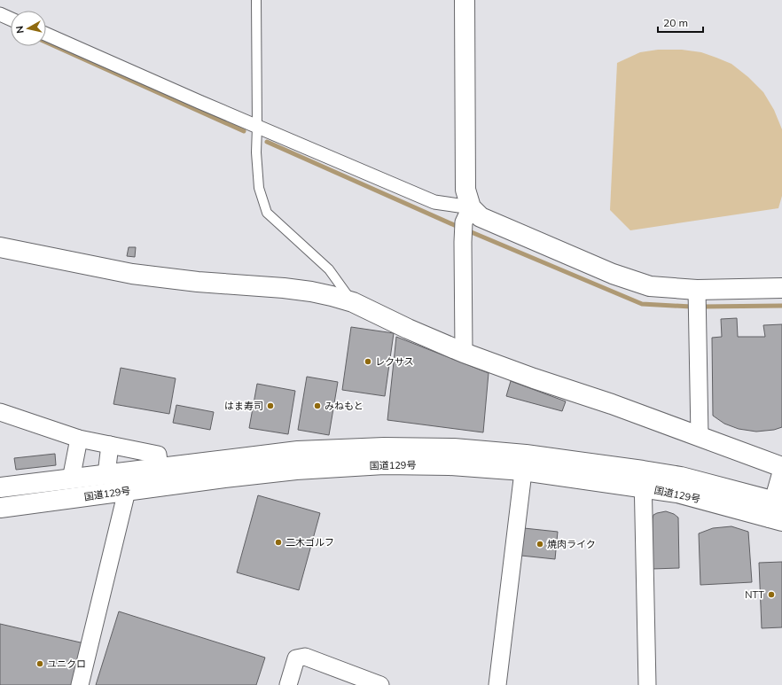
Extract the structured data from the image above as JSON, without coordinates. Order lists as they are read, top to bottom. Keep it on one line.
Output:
{"streets":{"main road":["国道129号"]},"places":["レクサス","はま寿司","みねもと","二木ゴルフ","焼肉ライク","NTT","ユニクロ"],"scale_bar":"20 m","north":"left"}
